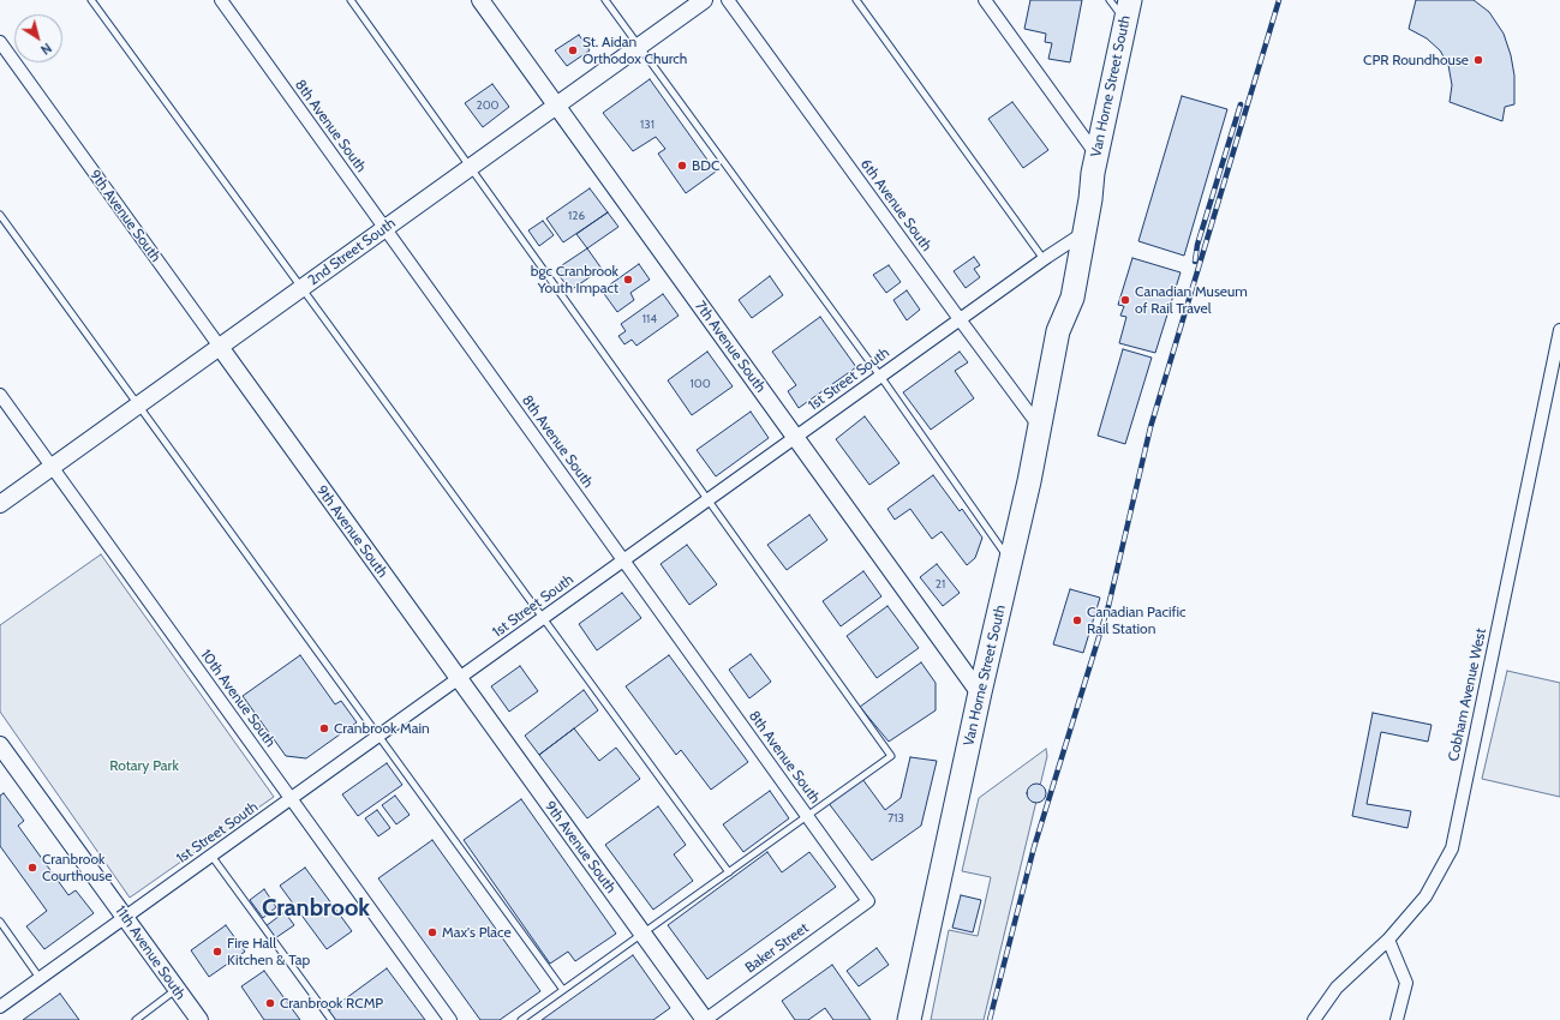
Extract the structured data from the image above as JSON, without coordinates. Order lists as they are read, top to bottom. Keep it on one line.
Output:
{"streets":{"highway":["Van Horne Street South"],"street":["8th Avenue South","6th Avenue South","9th Avenue South","2nd Street South","7th Avenue South","1st Street South","Cobham Avenue West","10th Avenue South","Baker Street","11th Avenue South"]},"crossings":[["Van Horne Street South","6th Avenue South"],["Van Horne Street South","7th Avenue South"],["Van Horne Street South","1st Street South"],["8th Avenue South","2nd Street South"],["8th Avenue South","1st Street South"],["8th Avenue South","Baker Street"],["6th Avenue South","1st Street South"],["9th Avenue South","2nd Street South"],["9th Avenue South","1st Street South"],["9th Avenue South","Baker Street"],["2nd Street South","7th Avenue South"],["2nd Street South","10th Avenue South"],["7th Avenue South","1st Street South"],["1st Street South","10th Avenue South"],["1st Street South","11th Avenue South"]],"districts":["Cranbrook"],"parks":["Rotary Park"],"places":["St. Aidan Orthodox Church","CPR Roundhouse","BDC","bgc Cranbrook Youth Impact","Canadian Museum of Rail Travel","Canadian Pacific Rail Station","Cranbrook Main","Cranbrook Courthouse","Max's Place","Fire Hall Kitchen & Tap","Cranbrook RCMP"],"house_numbers":["200","131","126","114","100","21","713"],"north":"bottom right"}
